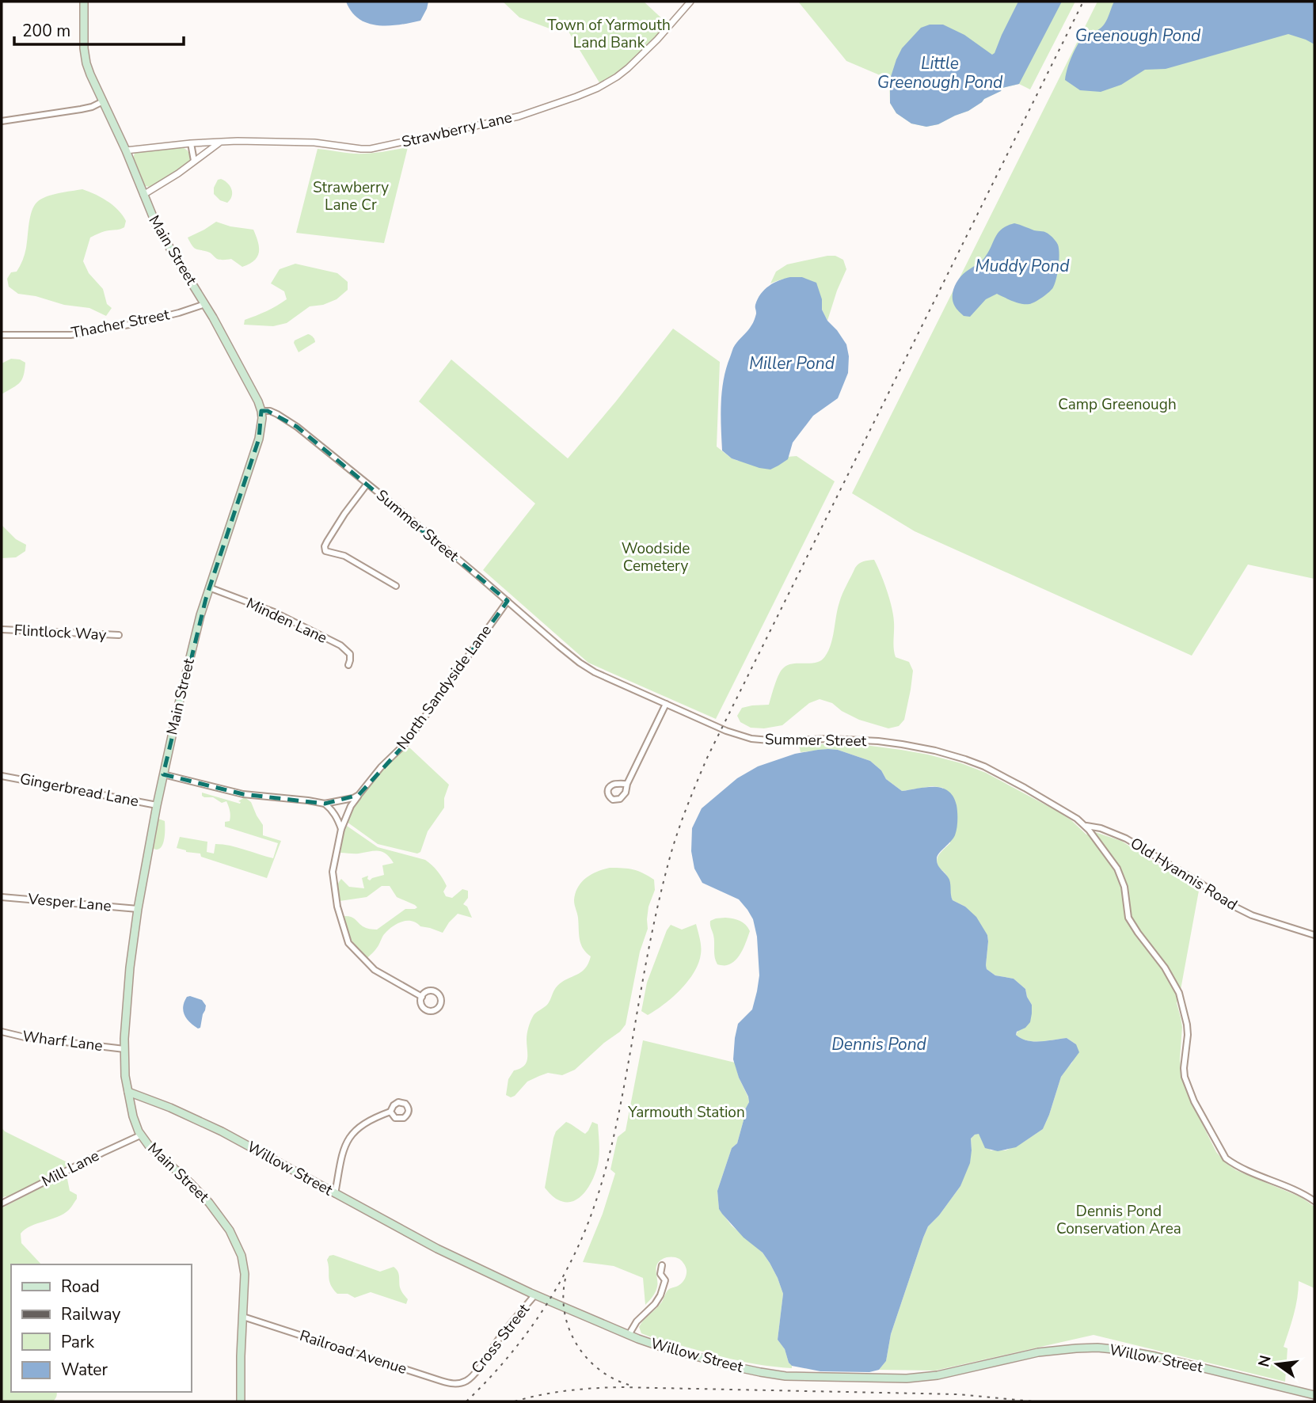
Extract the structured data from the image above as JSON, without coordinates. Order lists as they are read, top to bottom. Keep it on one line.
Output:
{"streets":{"main road":["Main Street","Willow Street"],"street":["Strawberry Lane","Thacher Street","Summer Street","Minden Lane","Flintlock Way","North Sandyside Lane","Gingerbread Lane","Old Hyannis Road","Vesper Lane","Wharf Lane","Mill Lane","Cross Street","Railroad Avenue"]},"crossings":[["Strawberry Lane","Main Street"],["Main Street","Thacher Street"],["Main Street","Summer Street"],["Main Street","Minden Lane"],["Main Street","Gingerbread Lane"],["Main Street","Vesper Lane"],["Main Street","Wharf Lane"],["Main Street","Mill Lane"],["Main Street","Willow Street"],["Main Street","Railroad Avenue"],["Summer Street","North Sandyside Lane"],["Summer Street","Old Hyannis Road"],["Willow Street","Cross Street"],["Cross Street","Railroad Avenue"]],"water":["Greenough Pond","Little Greenough Pond","Muddy Pond","Miller Pond","Dennis Pond"],"parks":["Town of Yarmouth Land Bank","Strawberry Lane Cr","Camp Greenough","Woodside Cemetery","Yarmouth Station","Dennis Pond Conservation Area"],"legend":["Road","Railway","Park","Water"],"scale_bar":"200 m","north":"left"}
